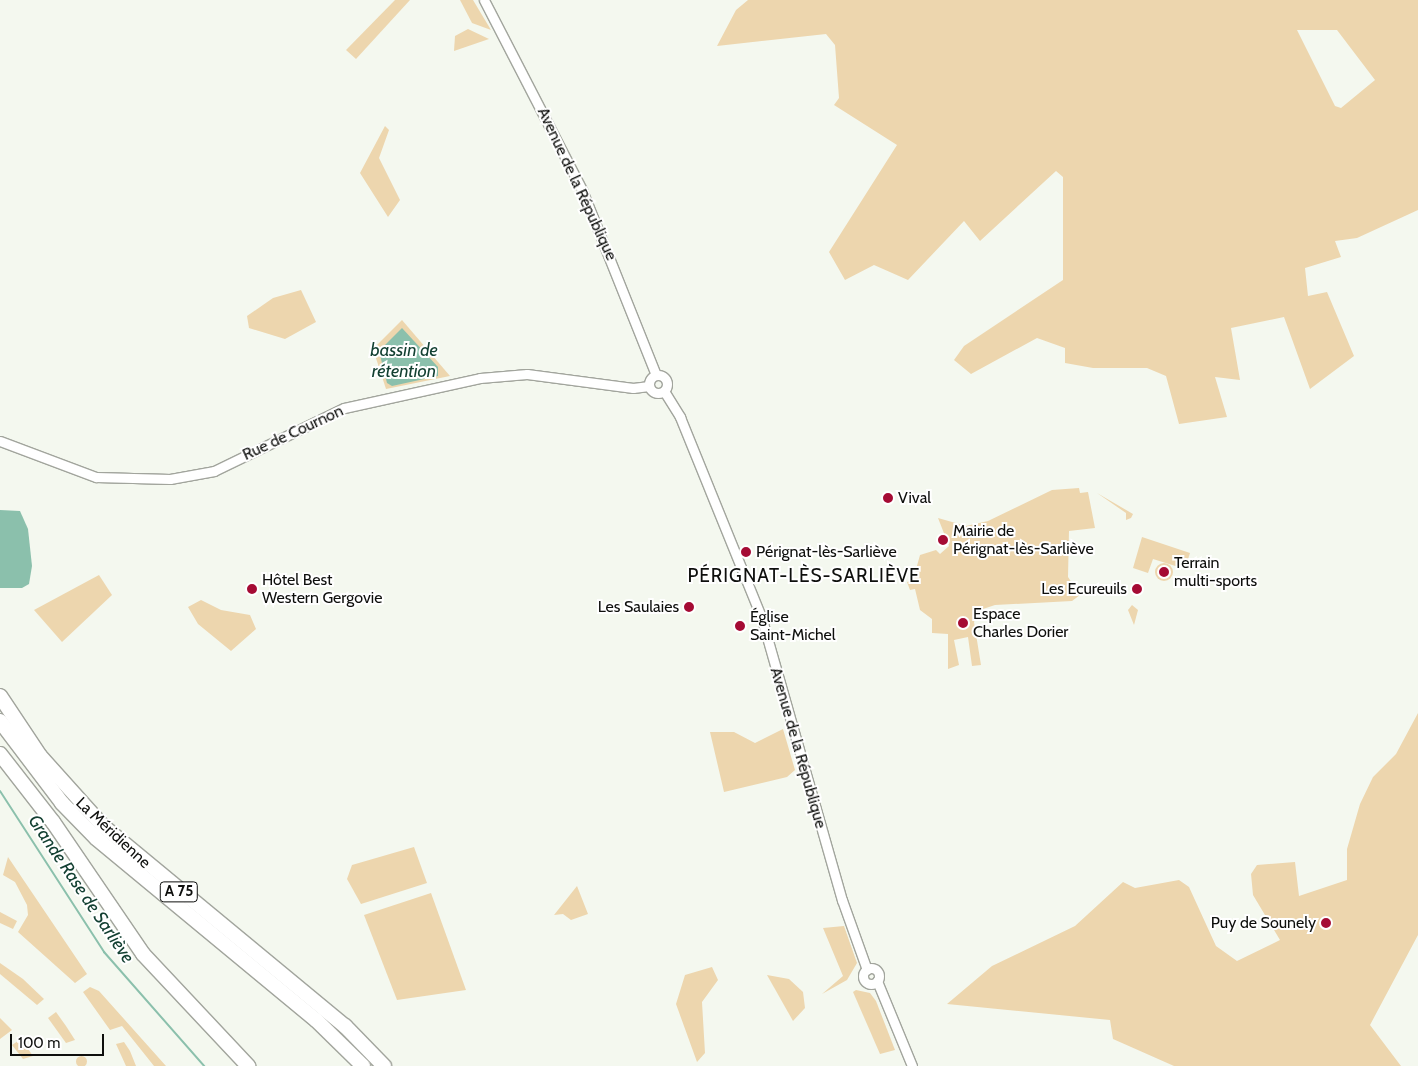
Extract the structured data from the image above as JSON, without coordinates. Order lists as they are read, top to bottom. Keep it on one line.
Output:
{"streets":{"highway":["La Méridienne","A 75"],"street":["Avenue de la République","Rue de Cournon"]},"districts":["PÉRIGNAT-LÈS-SARLIÈVE"],"water":["bassin de rétention","Grande Rase de Sarliève"],"places":["Vival","Mairie de Pérignat-lès-Sarliève","Pérignat-lès-Sarliève","Terrain multi-sports","Hôtel Best Western Gergovie","Les Ecureuils","Les Saulaies","Espace Charles Dorier","Église Saint-Michel","Puy de Sounely"],"scale_bar":"100 m"}
